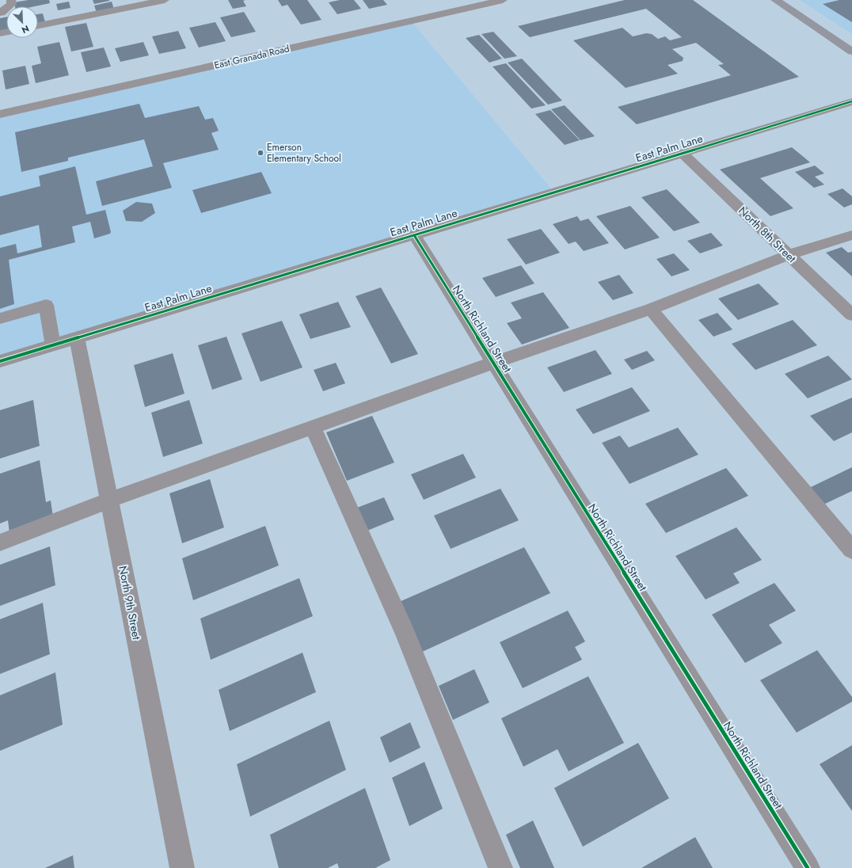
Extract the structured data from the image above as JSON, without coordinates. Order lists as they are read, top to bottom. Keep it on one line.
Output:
{"streets":{"street":["East Granada Road","East Palm Lane","North 8th Street","North Richland Street","North 9th Street"]},"crossings":[["East Palm Lane","North 8th Street"],["East Palm Lane","North Richland Street"],["East Palm Lane","North 9th Street"]],"places":["Emerson Elementary School"],"north":"bottom right"}
